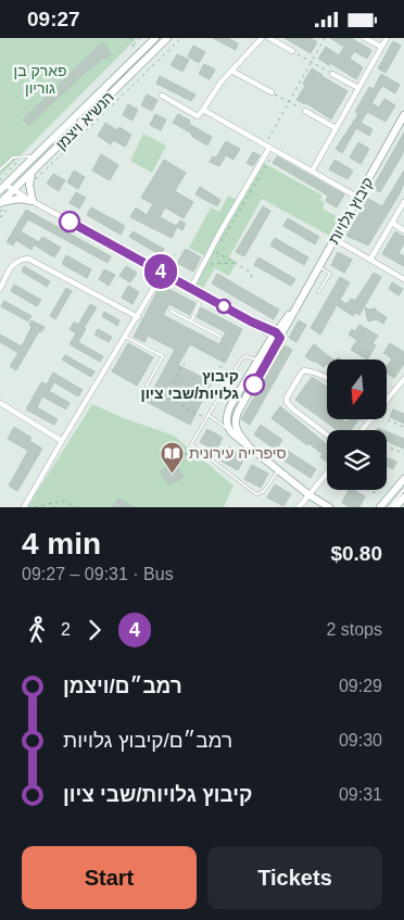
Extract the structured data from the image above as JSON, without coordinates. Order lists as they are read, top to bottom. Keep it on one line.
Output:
{"streets":{"street":["הנשיא ויצמן","קיבוץ גלויות"]},"parks":["פארק בן גוריון"],"places":{"other":["קיבוץ גלויות/שבי ציון"],"library":["סיפרייה עירונית"]},"lines":["bus line 4"],"north":"bottom","page":{"status":"09:27","on_map":"4","heading":["4 min","09:27 – 09:31 · Bus","$0.80"],"legs":["2","4","2 stops"],"list":[{"name":"רמב״ם/ויצמן","value":"09:29"},{"name":"רמב״ם/קיבוץ גלויות","value":"09:30"},{"name":"קיבוץ גלויות/שבי ציון","value":"09:31"}],"buttons":["Start","Tickets"]}}
